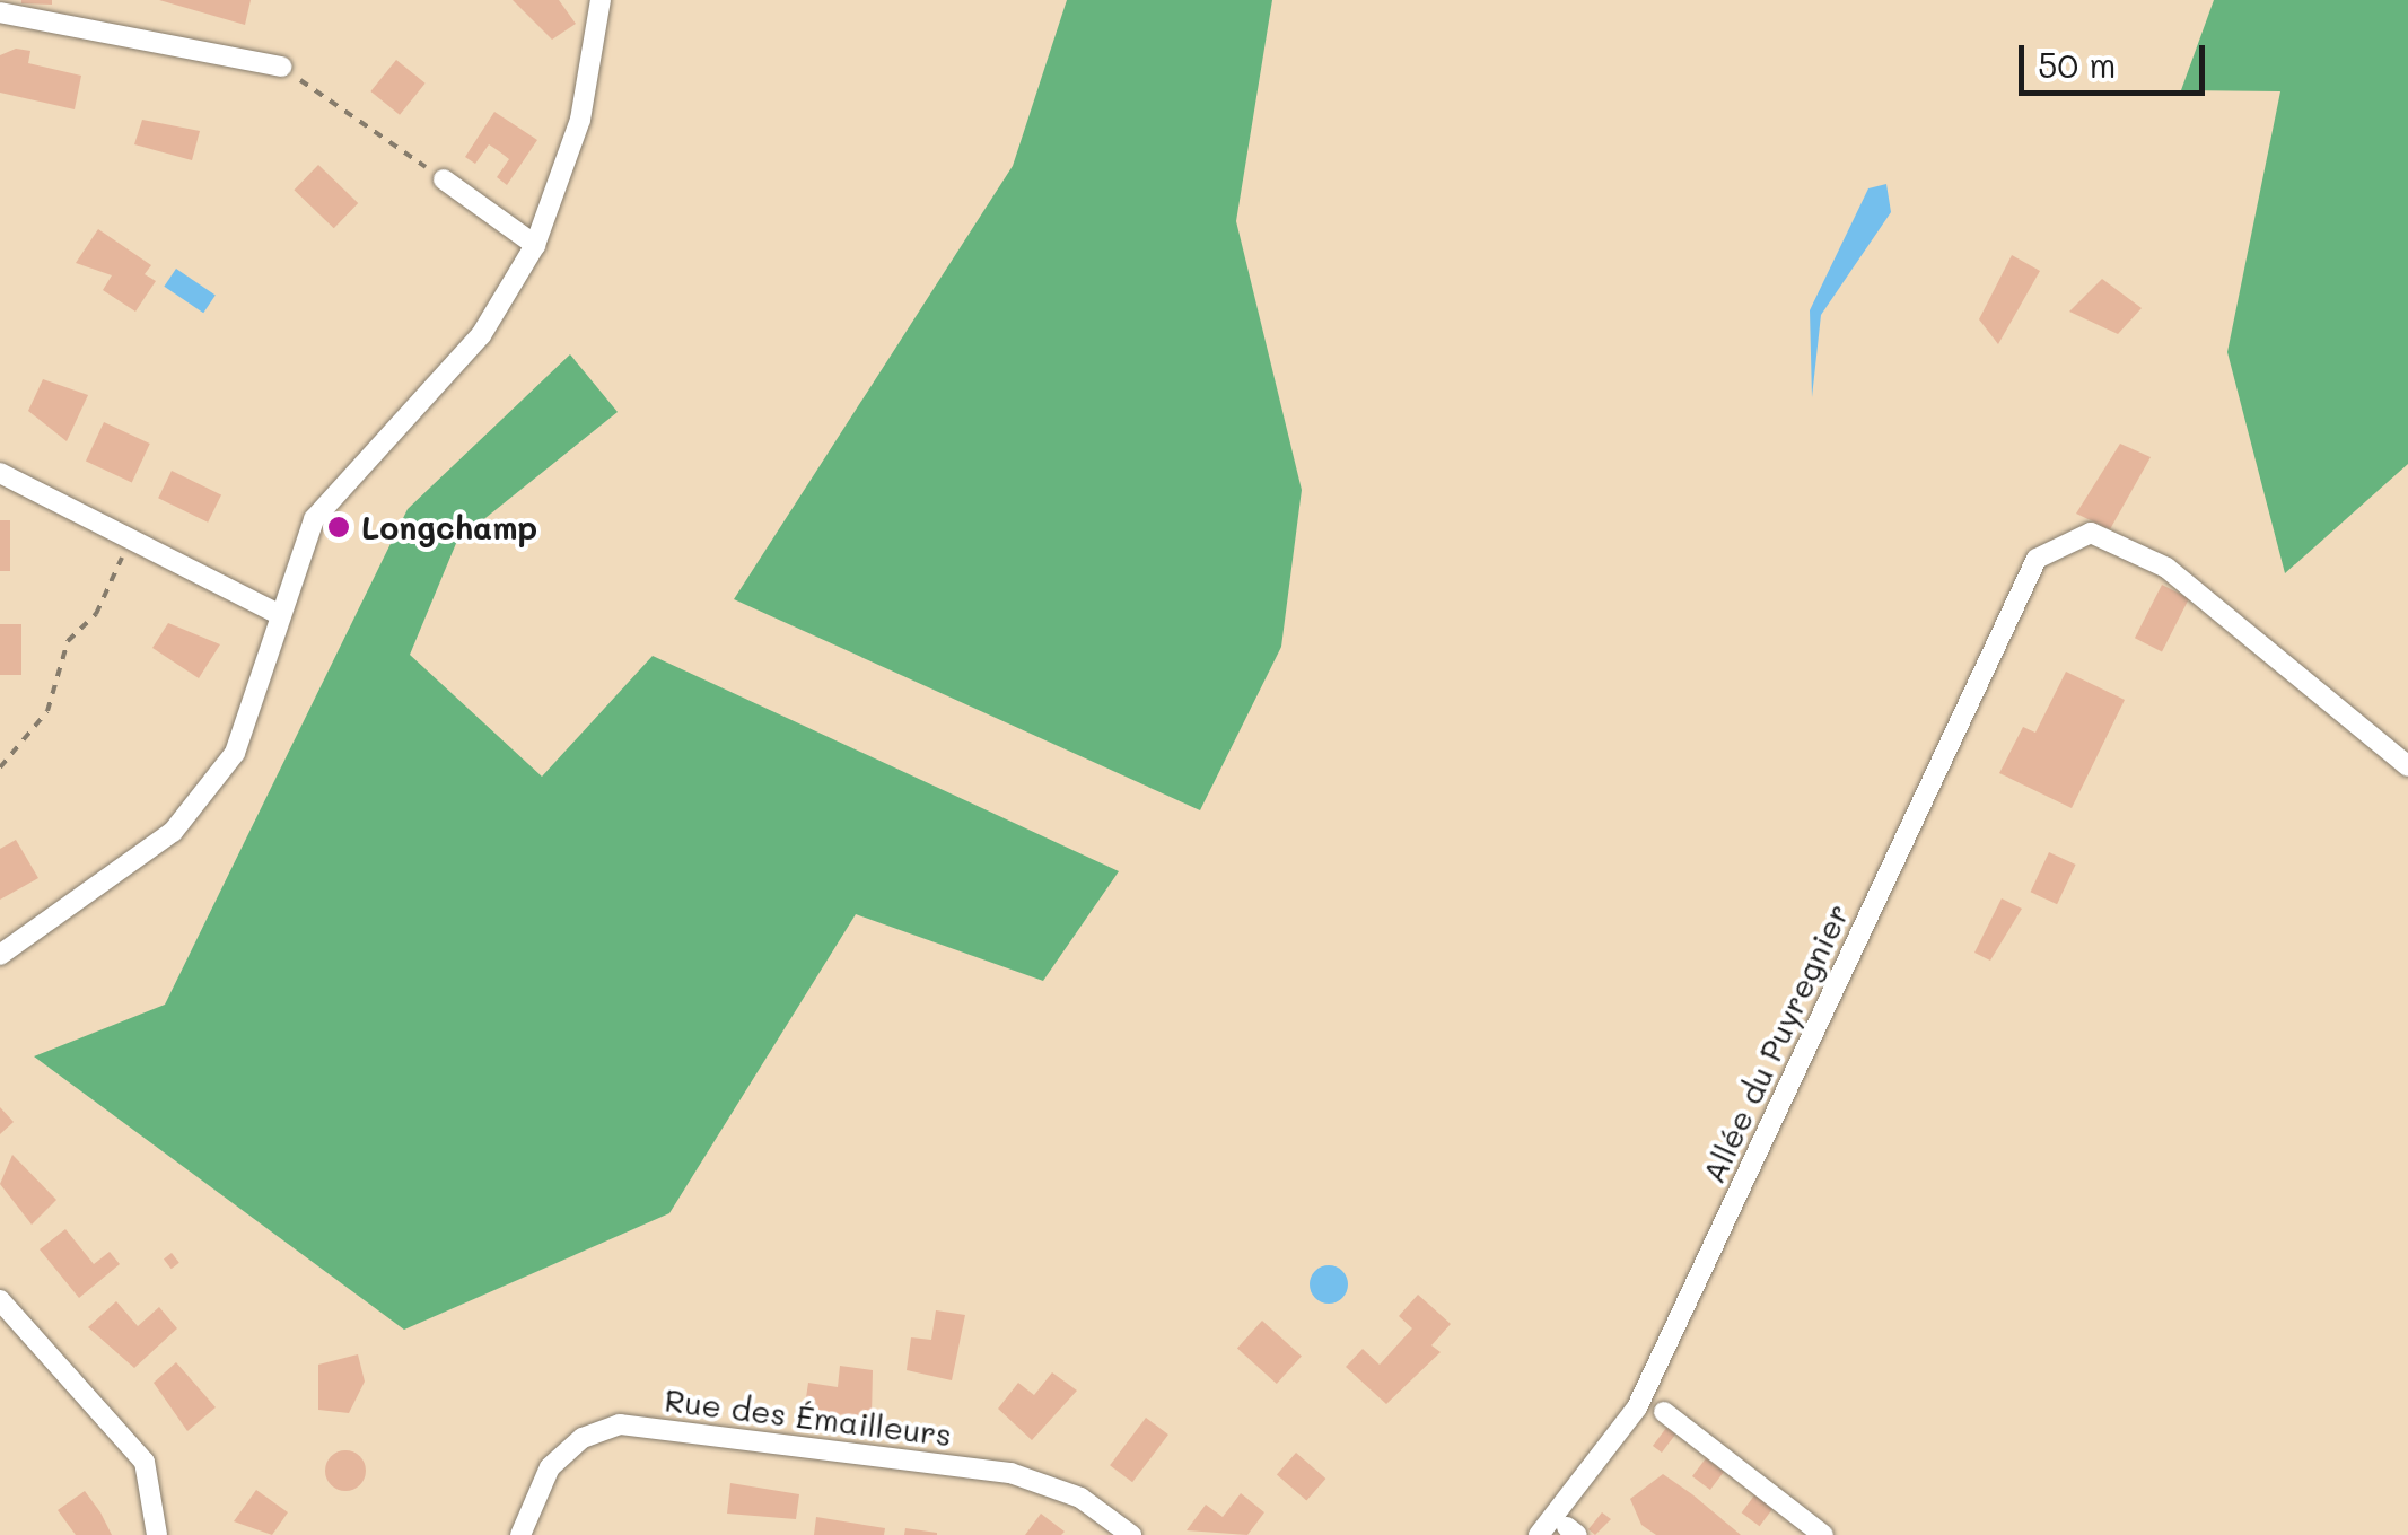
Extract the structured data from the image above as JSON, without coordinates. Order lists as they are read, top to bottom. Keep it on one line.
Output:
{"streets":{"street":["Allée du Puyregnier","Rue des Émailleurs"]},"places":["Longchamp"],"scale_bar":"50 m"}
